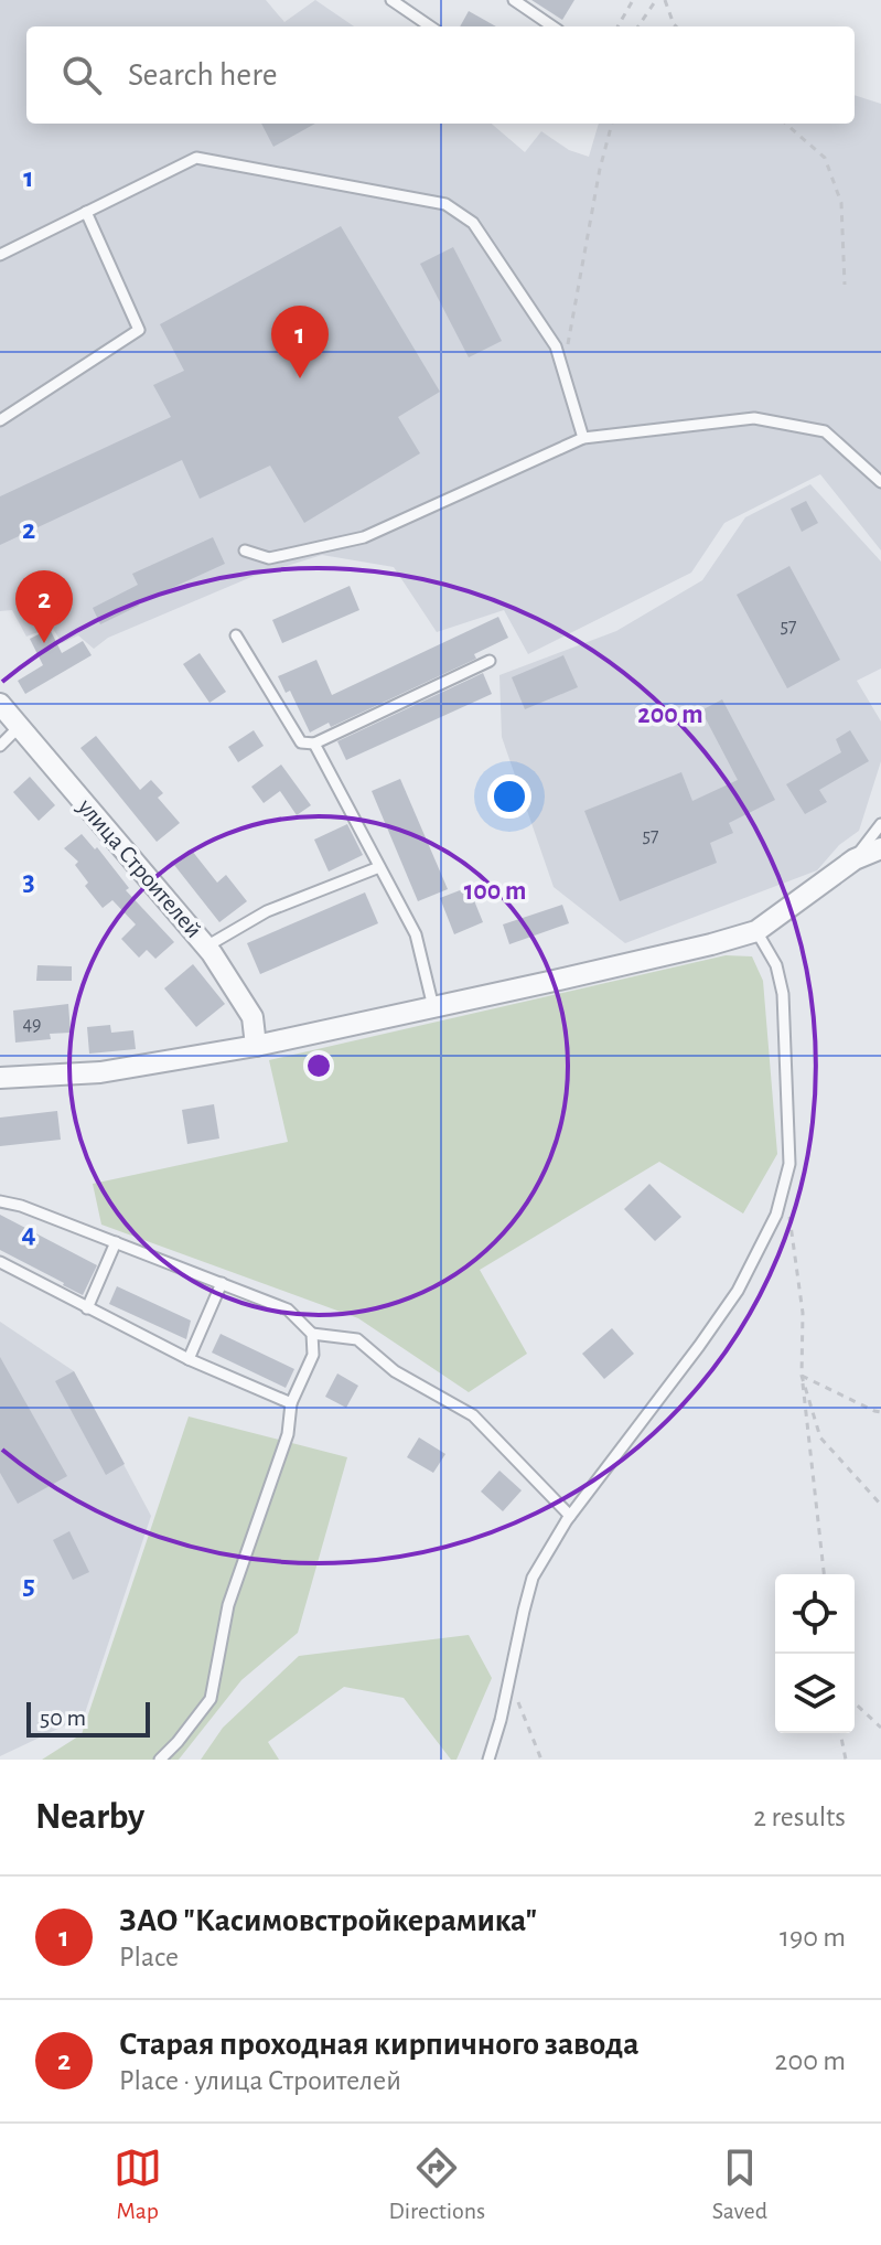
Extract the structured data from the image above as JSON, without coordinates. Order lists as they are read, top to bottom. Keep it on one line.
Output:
{"streets":{"street":["улица Строителей"]},"house_numbers":["57","57","49"],"scale_bar":"50 m","page":{"search":"Search here","pins":["1","2"],"scale":"50 m","heading":["Nearby","2 results"],"list":[{"mark":"1","name":"ЗАО \"Касимовстройкерамика\"","note":"Place","value":"190 m"},{"mark":"2","name":"Старая проходная кирпичного завода","note":"Place · улица Строителей","value":"200 m"}],"nav":["Map","Directions","Saved"]},"grid":{"rows":["1","2","3","4","5"]},"rings":["200 m","100 m"]}
